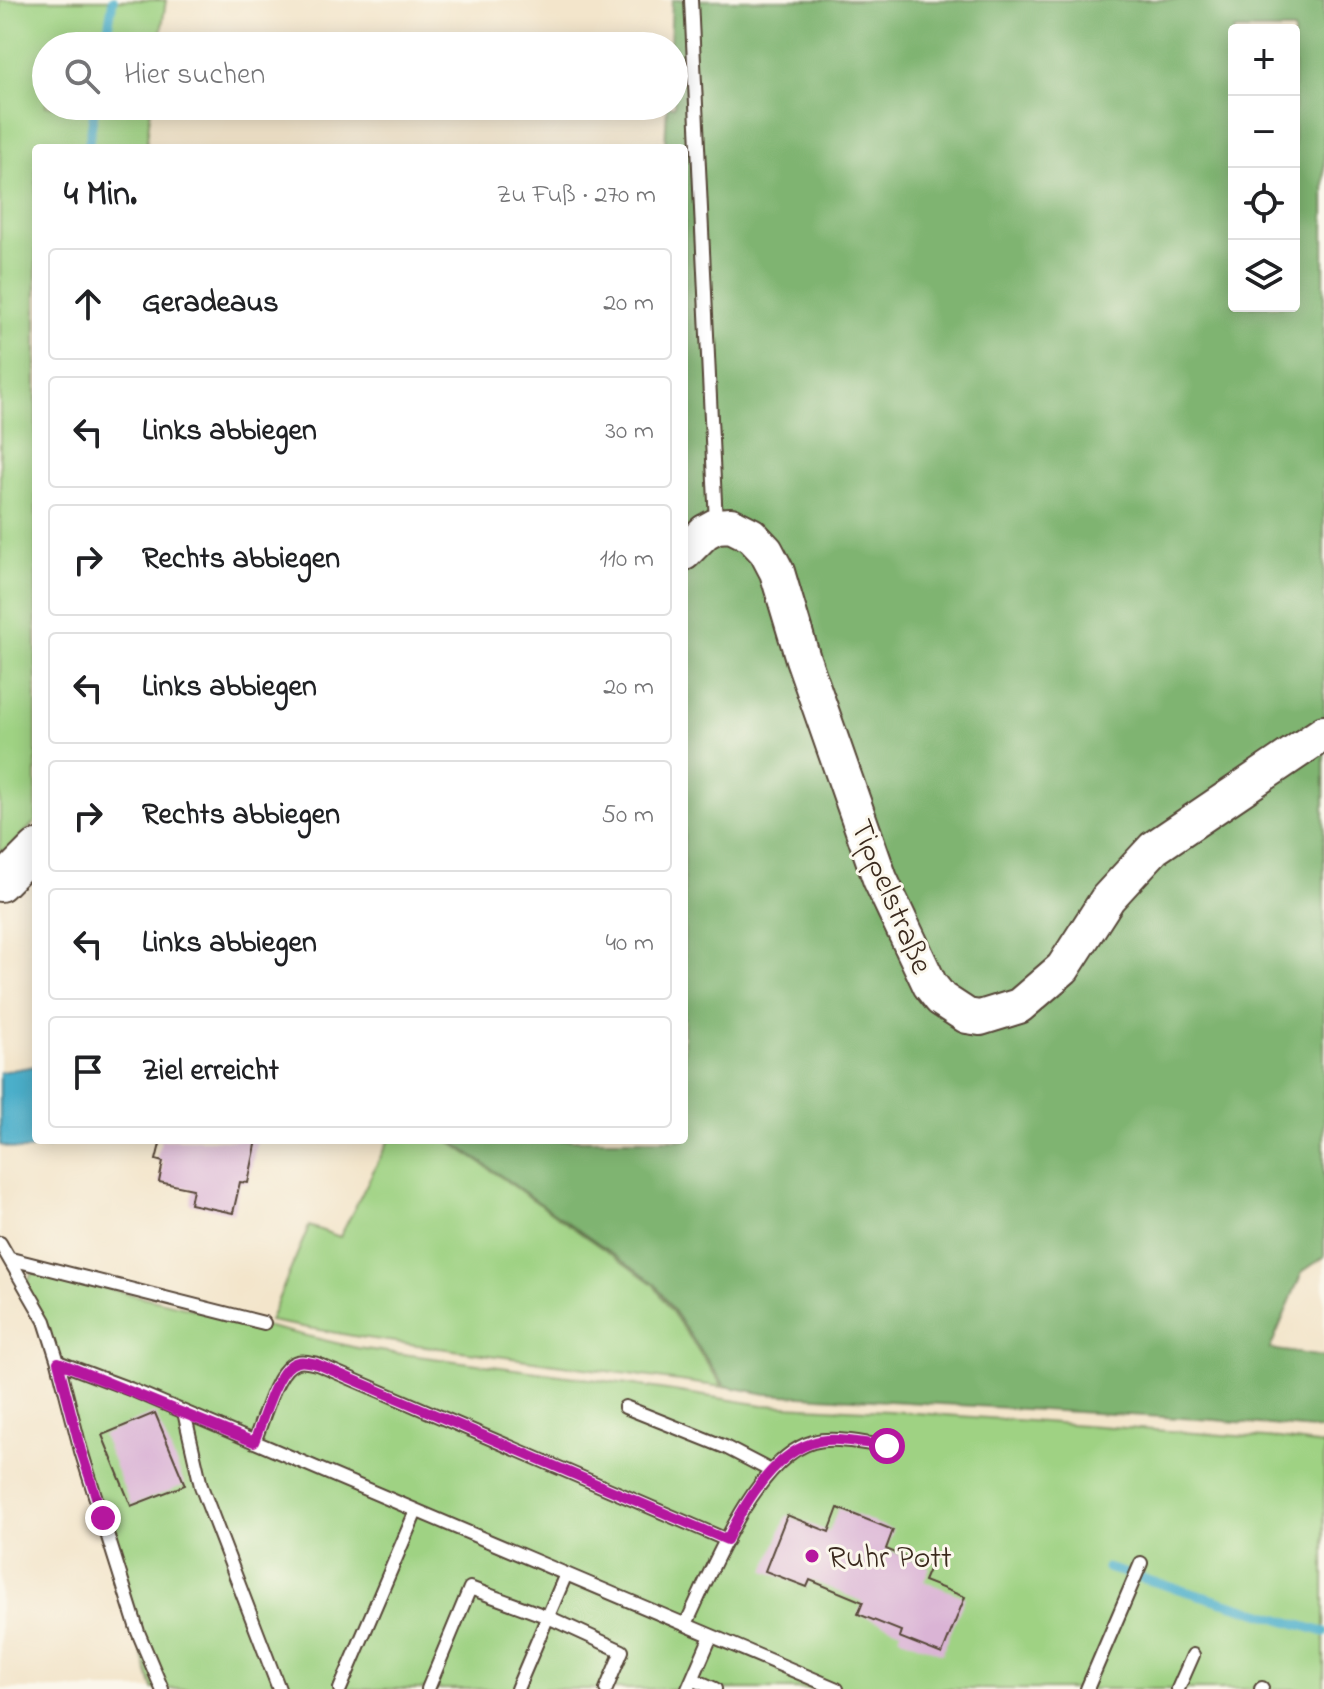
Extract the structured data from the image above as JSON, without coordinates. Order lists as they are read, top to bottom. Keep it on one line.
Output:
{"streets":{"street":["Tippelstraße"]},"places":["Ruhr Pott"],"page":{"map_buttons":["+","−"],"search":"Hier suchen","heading":["4 Min.","Zu Fuß · 270 m"],"list":[["Geradeaus","20 m"],["Links abbiegen","30 m"],["Rechts abbiegen","110 m"],["Links abbiegen","20 m"],["Rechts abbiegen","50 m"],["Links abbiegen","40 m"],"Ziel erreicht"]}}
